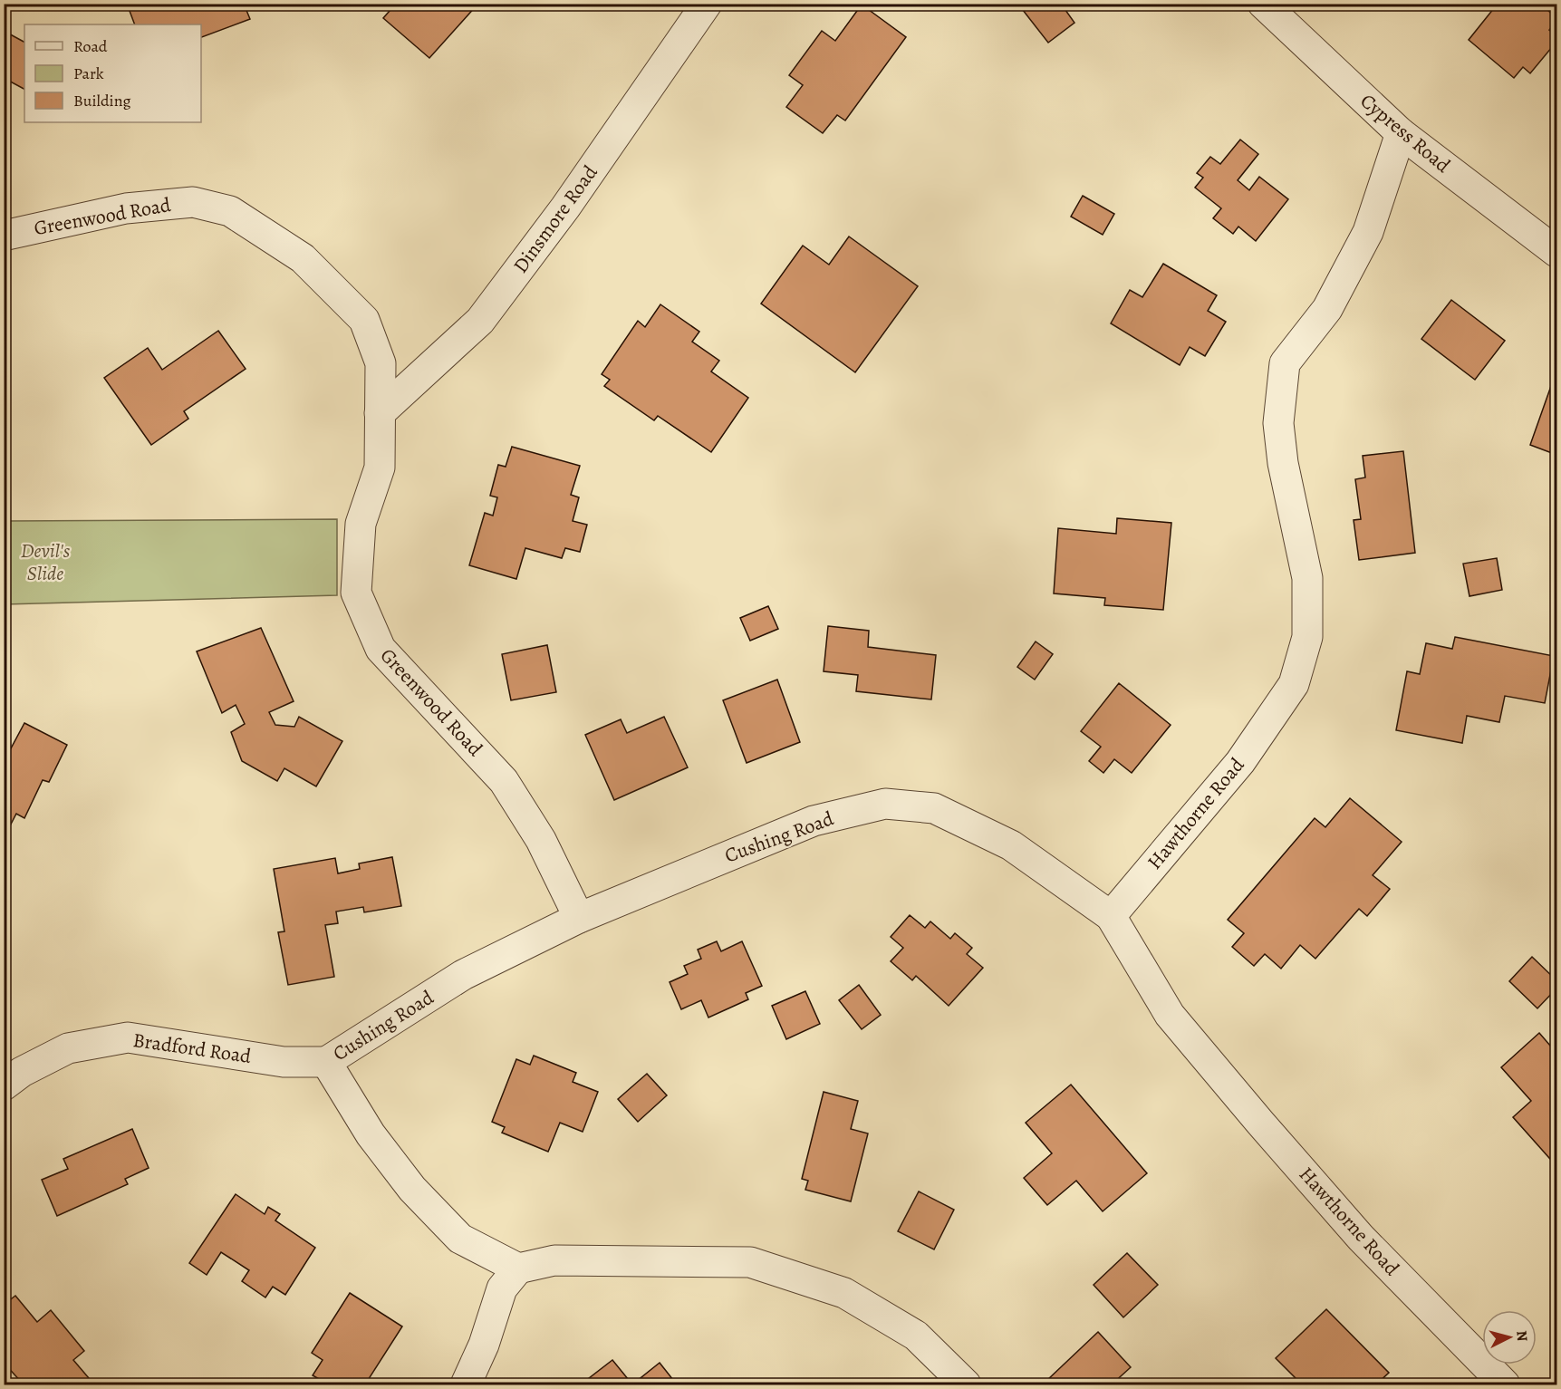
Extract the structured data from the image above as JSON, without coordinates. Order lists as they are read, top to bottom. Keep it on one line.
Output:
{"streets":{"street":["Cypress Road","Greenwood Road","Dinsmore Road","Hawthorne Road","Cushing Road","Bradford Road"]},"crossings":[["Cypress Road","Hawthorne Road"],["Greenwood Road","Dinsmore Road"],["Greenwood Road","Cushing Road"],["Hawthorne Road","Cushing Road"],["Cushing Road","Bradford Road"]],"parks":["Devil's Slide"],"legend":["Road","Park","Building"],"north":"right"}
